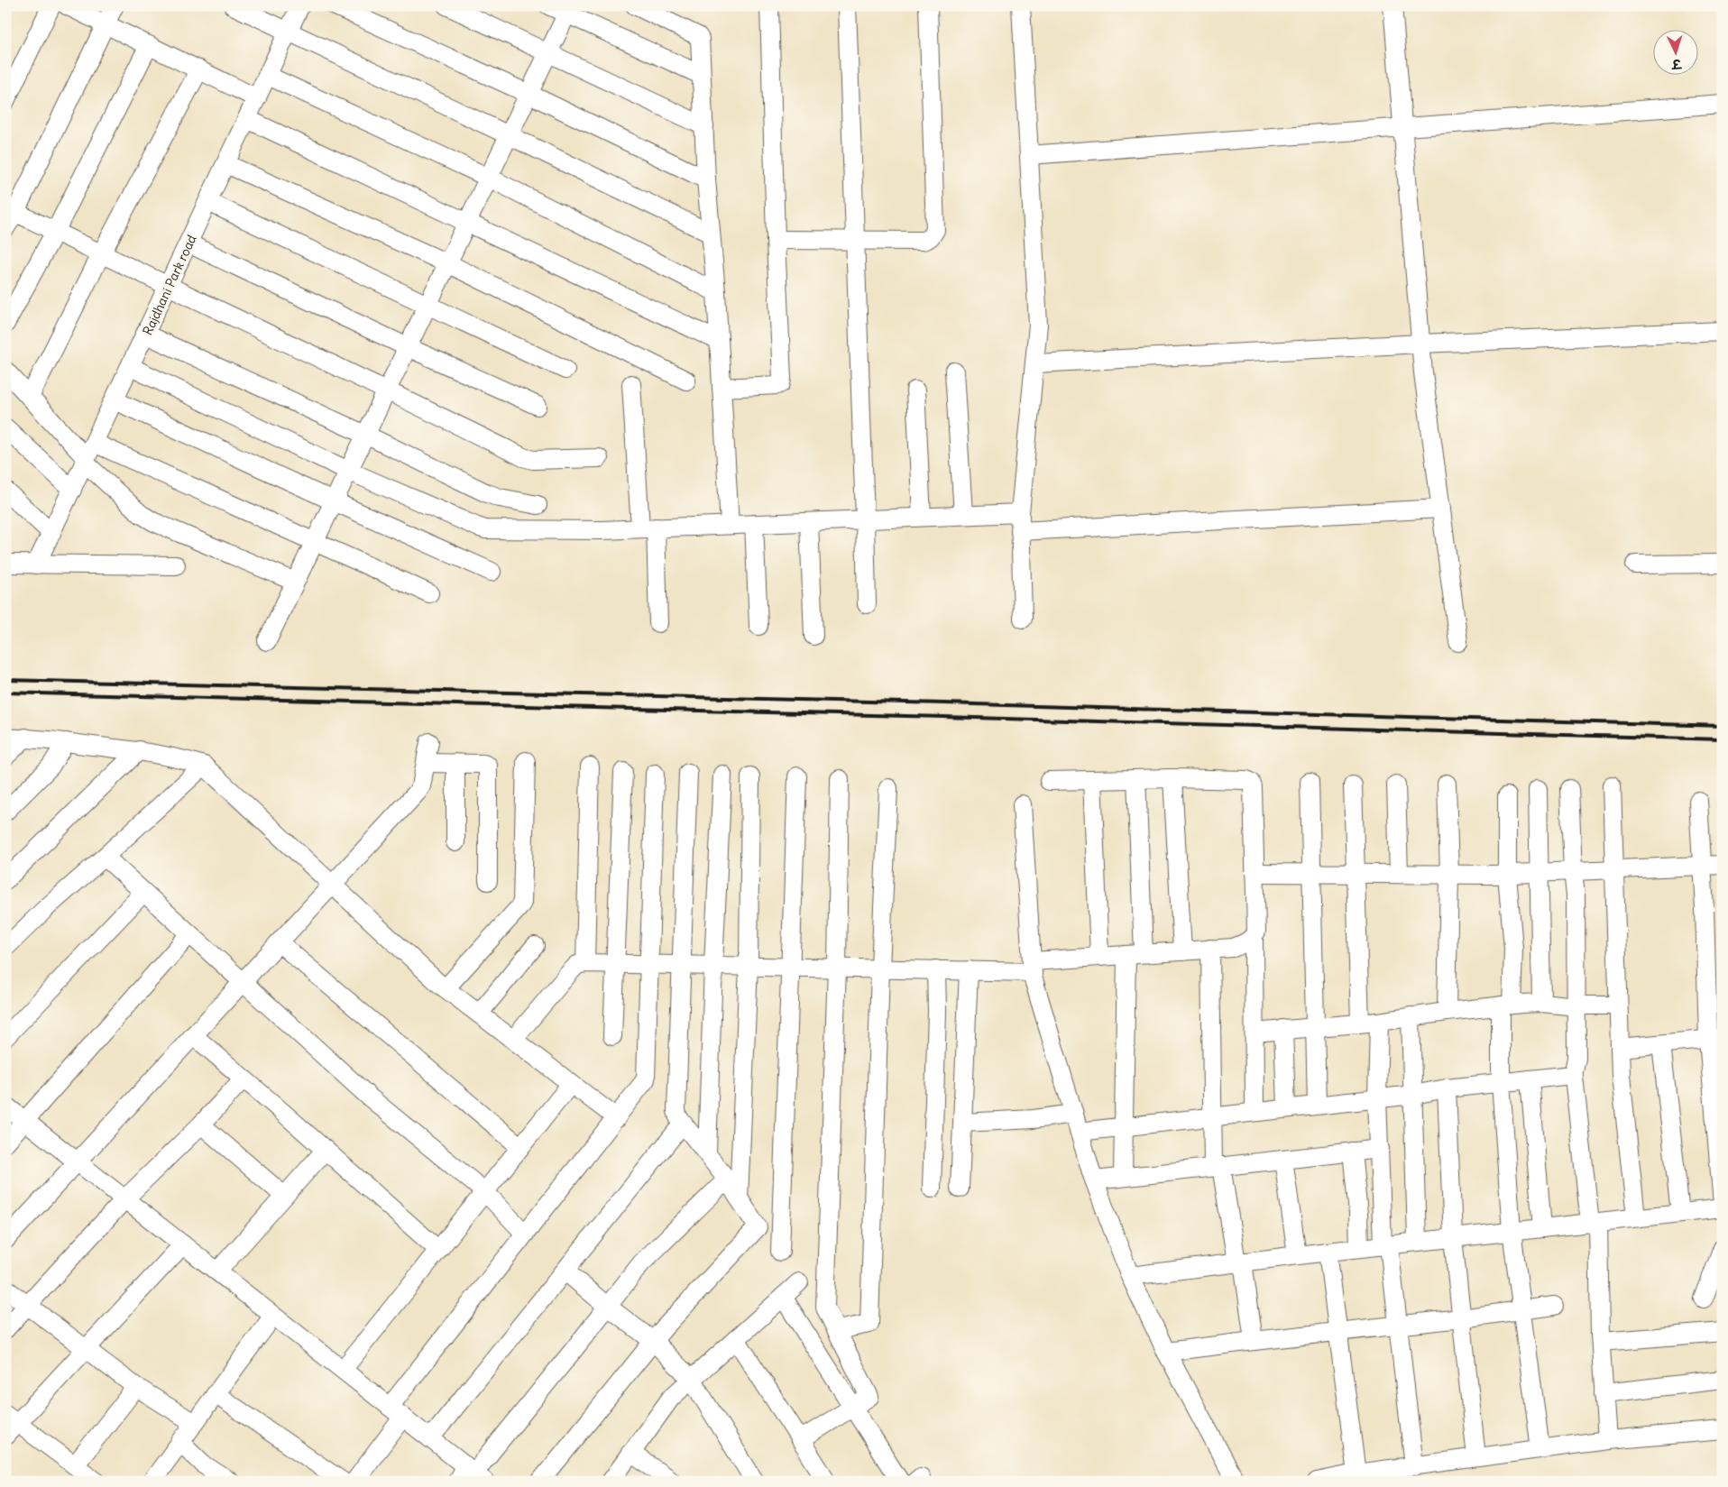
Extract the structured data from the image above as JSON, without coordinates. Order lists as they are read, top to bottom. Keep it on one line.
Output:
{"streets":{"street":["Rajdhani Park road"]},"north":"bottom"}
